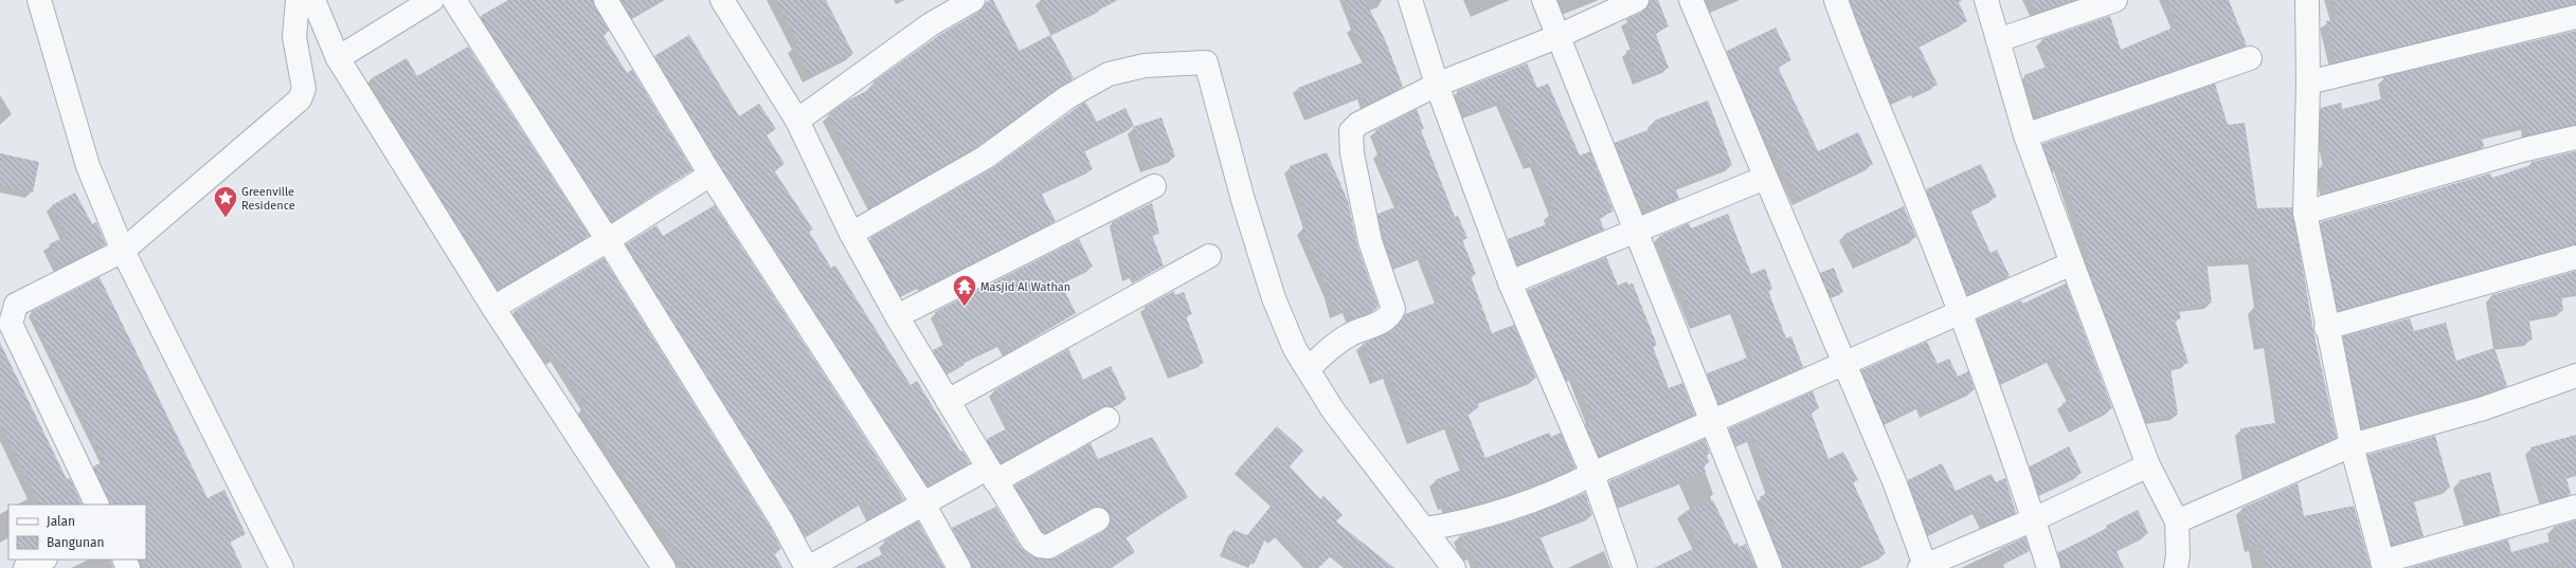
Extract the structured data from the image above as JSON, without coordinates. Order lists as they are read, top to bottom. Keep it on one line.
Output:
{"places":{"place":["Greenville Residence"],"temple":["Masjid Al Wathan"]},"legend":["Jalan","Bangunan"]}
